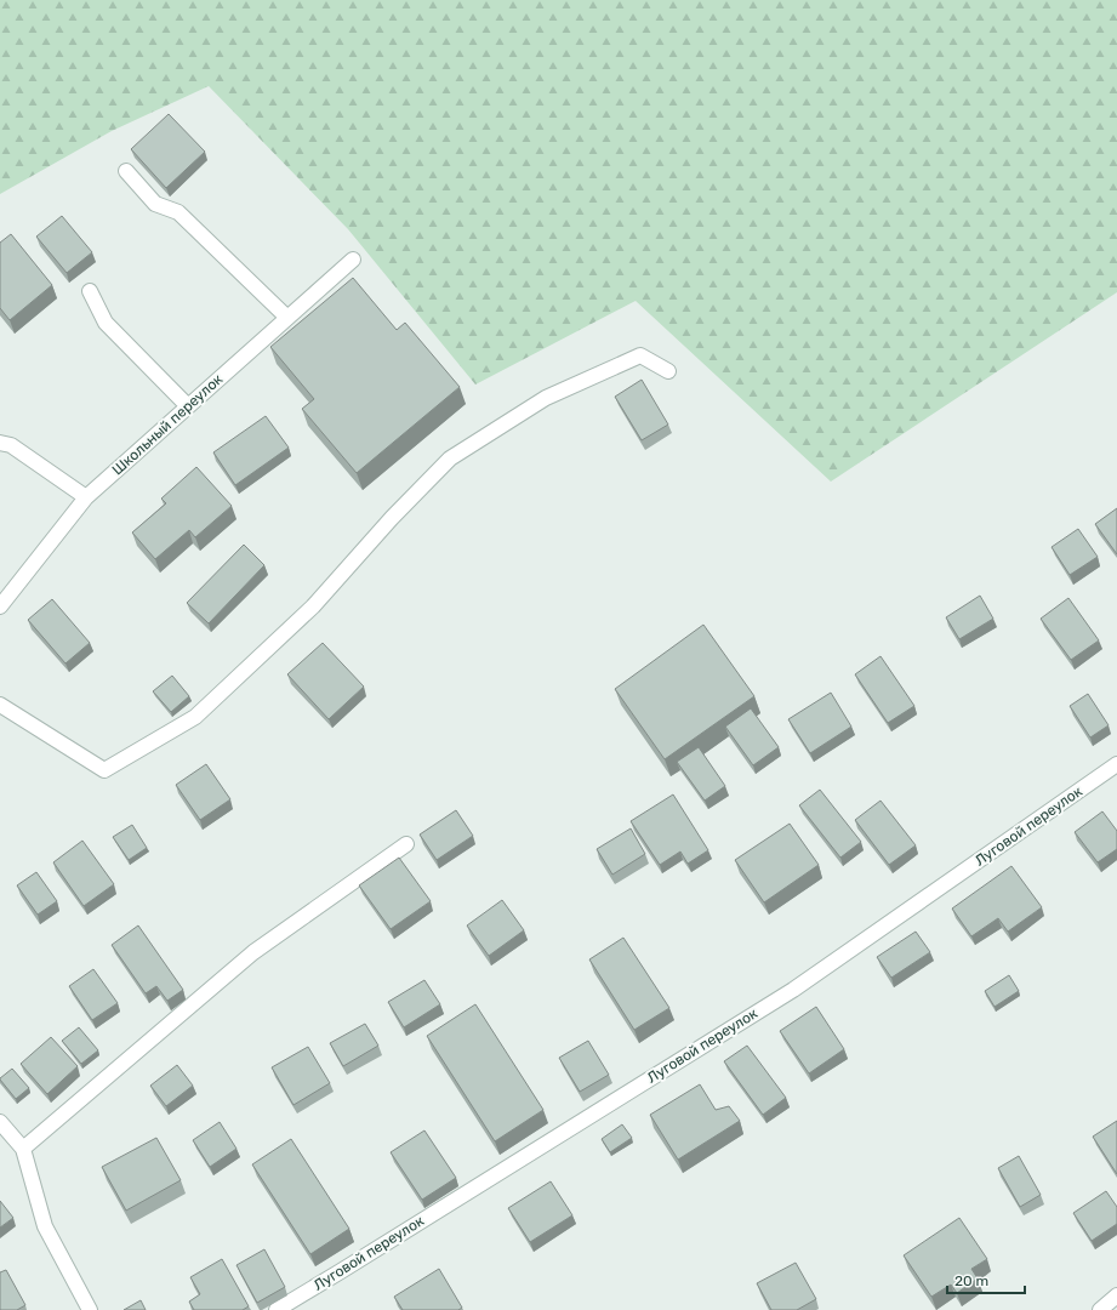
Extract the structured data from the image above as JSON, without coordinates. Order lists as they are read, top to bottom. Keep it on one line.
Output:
{"streets":{"street":["Школьный переулок","Луговой переулок"]},"scale_bar":"20 m"}
